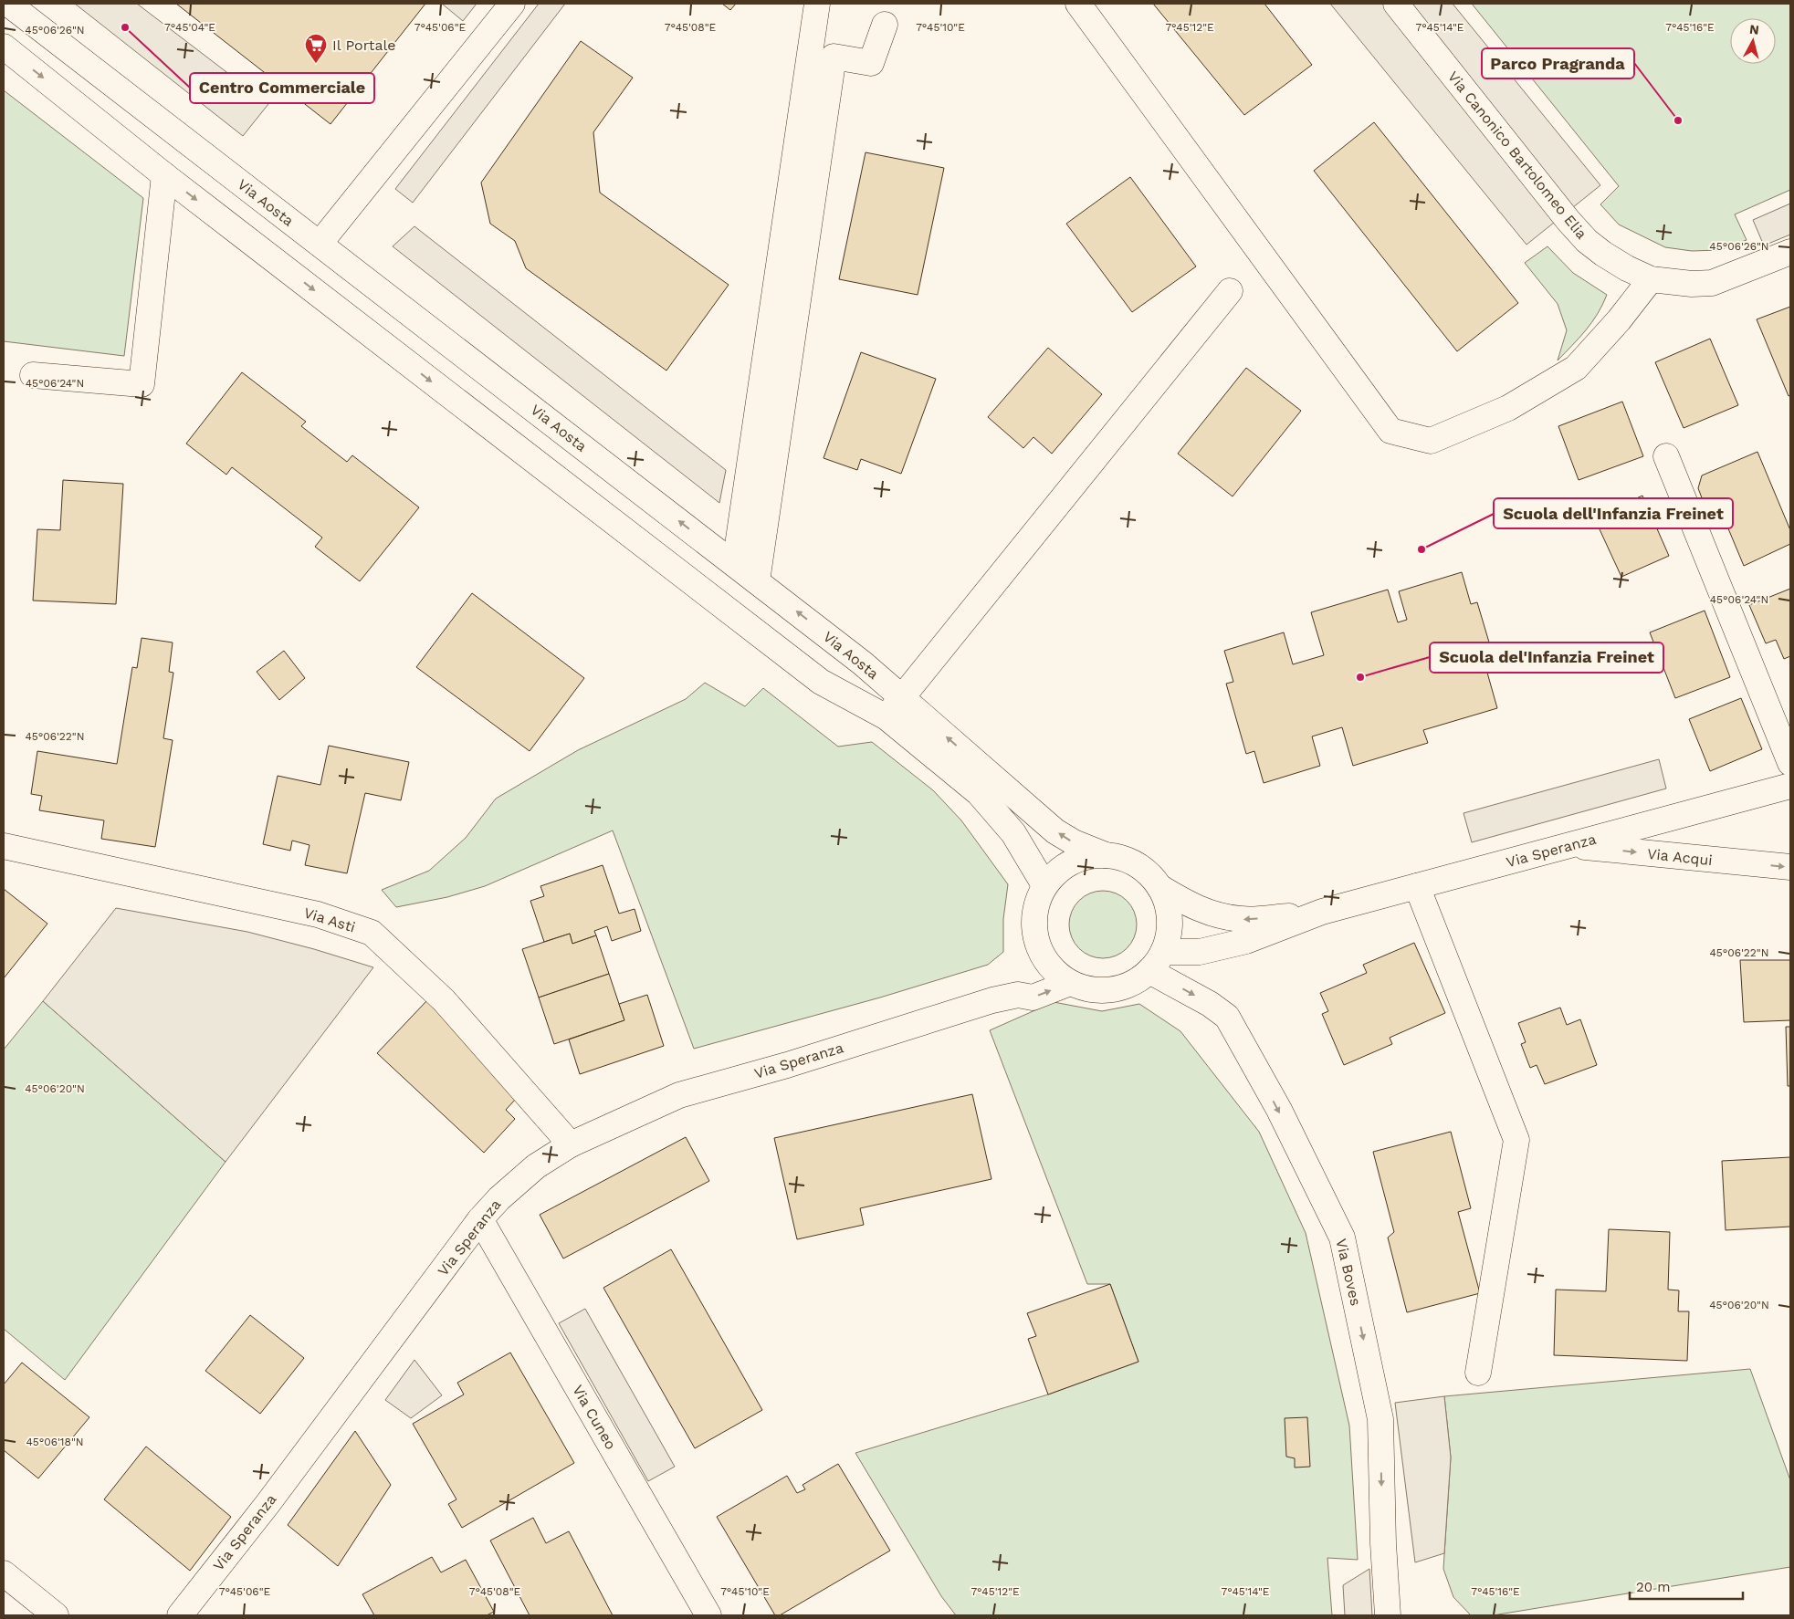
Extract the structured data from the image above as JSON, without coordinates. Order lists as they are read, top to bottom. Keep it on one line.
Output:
{"streets":{"street":["Via Canonico Bartolomeo Elia","Via Aosta","Via Speranza","Via Acqui","Via Asti","Via Boves","Via Cuneo"]},"crossings":[["Via Aosta","Via Speranza"],["Via Aosta","Via Boves"],["Via Speranza","Via Acqui"],["Via Speranza","Via Asti"],["Via Speranza","Via Boves"],["Via Speranza","Via Cuneo"]],"one_way":["Via Acqui"],"places":{"other":["Centro Commerciale","Parco Pragranda","Scuola dell'Infanzia Freinet","Scuola del'Infanzia Freinet"],"supermarket":["Il Portale"]},"scale_bar":"20 m","north":"top","coordinates":["7°45'04\"E","7°45'06\"E","7°45'08\"E","7°45'10\"E","7°45'12\"E","7°45'14\"E","7°45'16\"E","45°06'26\"N","45°06'24\"N","45°06'22\"N","45°06'20\"N","45°06'18\"N"]}
